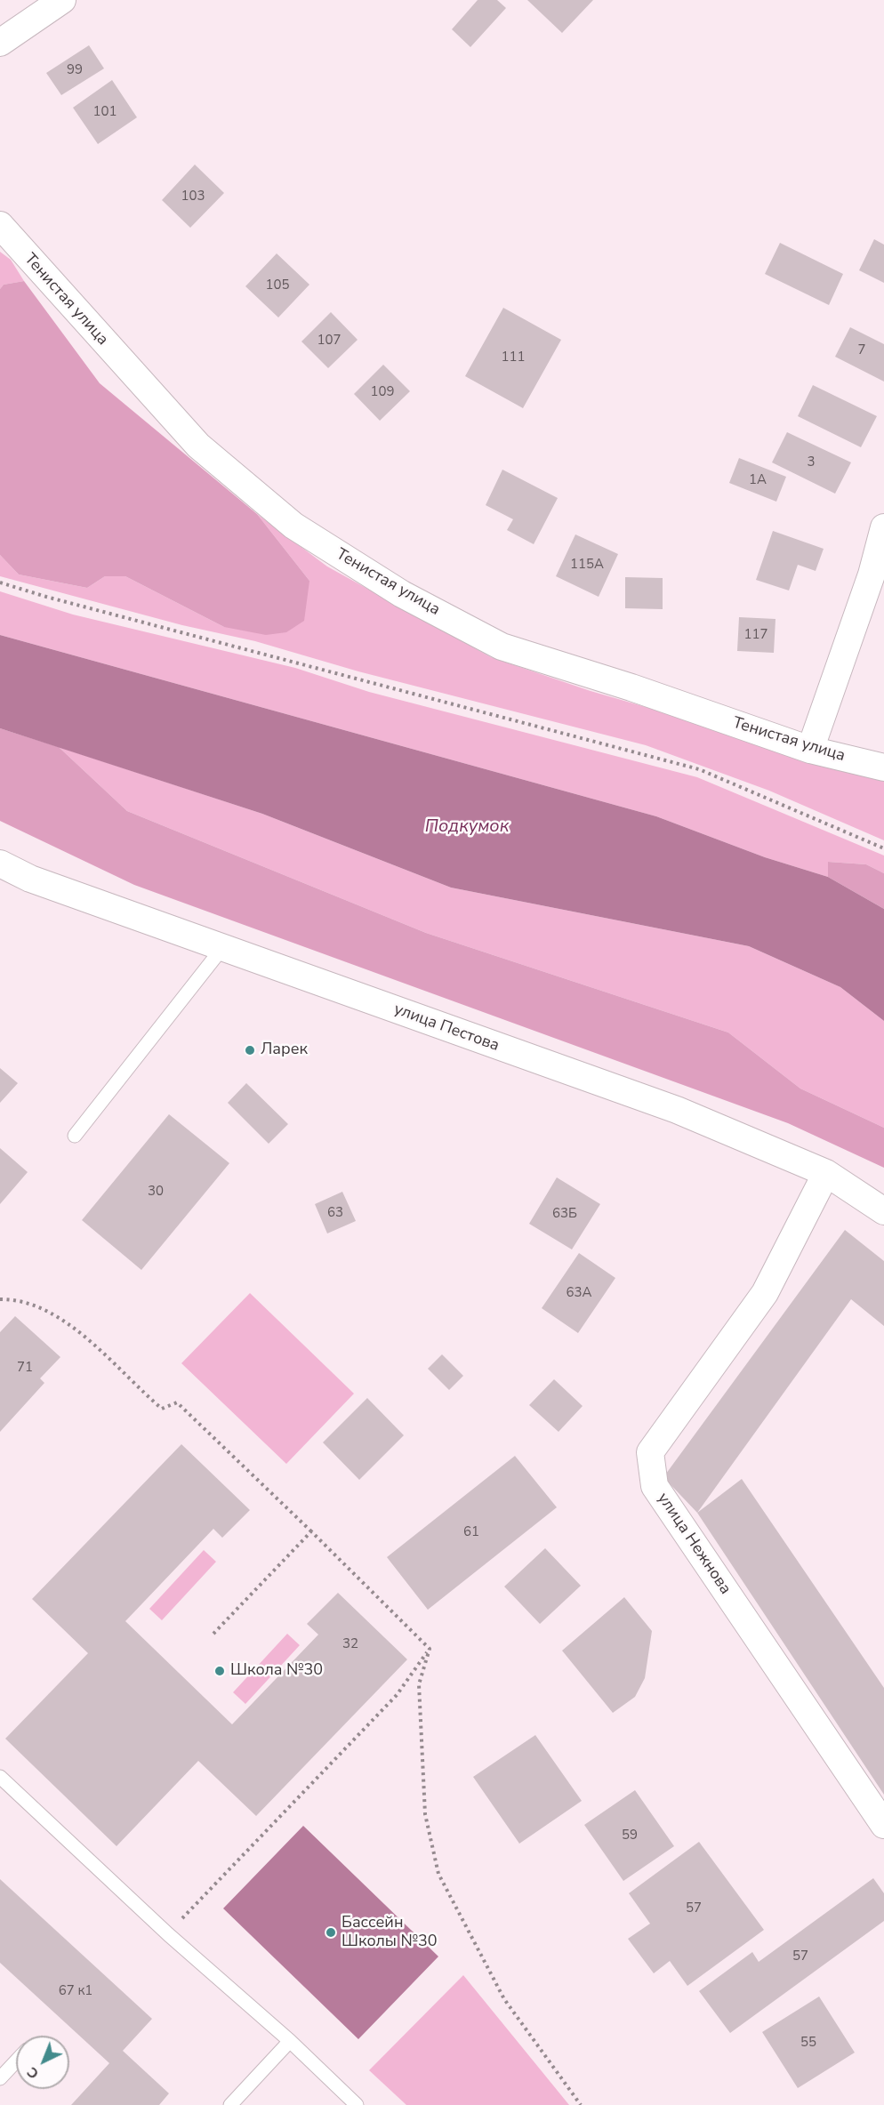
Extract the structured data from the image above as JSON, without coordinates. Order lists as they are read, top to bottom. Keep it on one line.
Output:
{"streets":{"street":["Тенистая улица","улица Пестова","улица Нежнова"]},"crossings":[["улица Пестова","улица Нежнова"]],"water":["Подкумок"],"places":["Ларек","Школа №30","Бассейн Школы №30"],"house_numbers":["99","101","103","105","107","7","111","109","3","1А","115А","117","30","63","63Б","63А","71","61","32","59","57","57","67 к1","55"],"north":"bottom left"}
